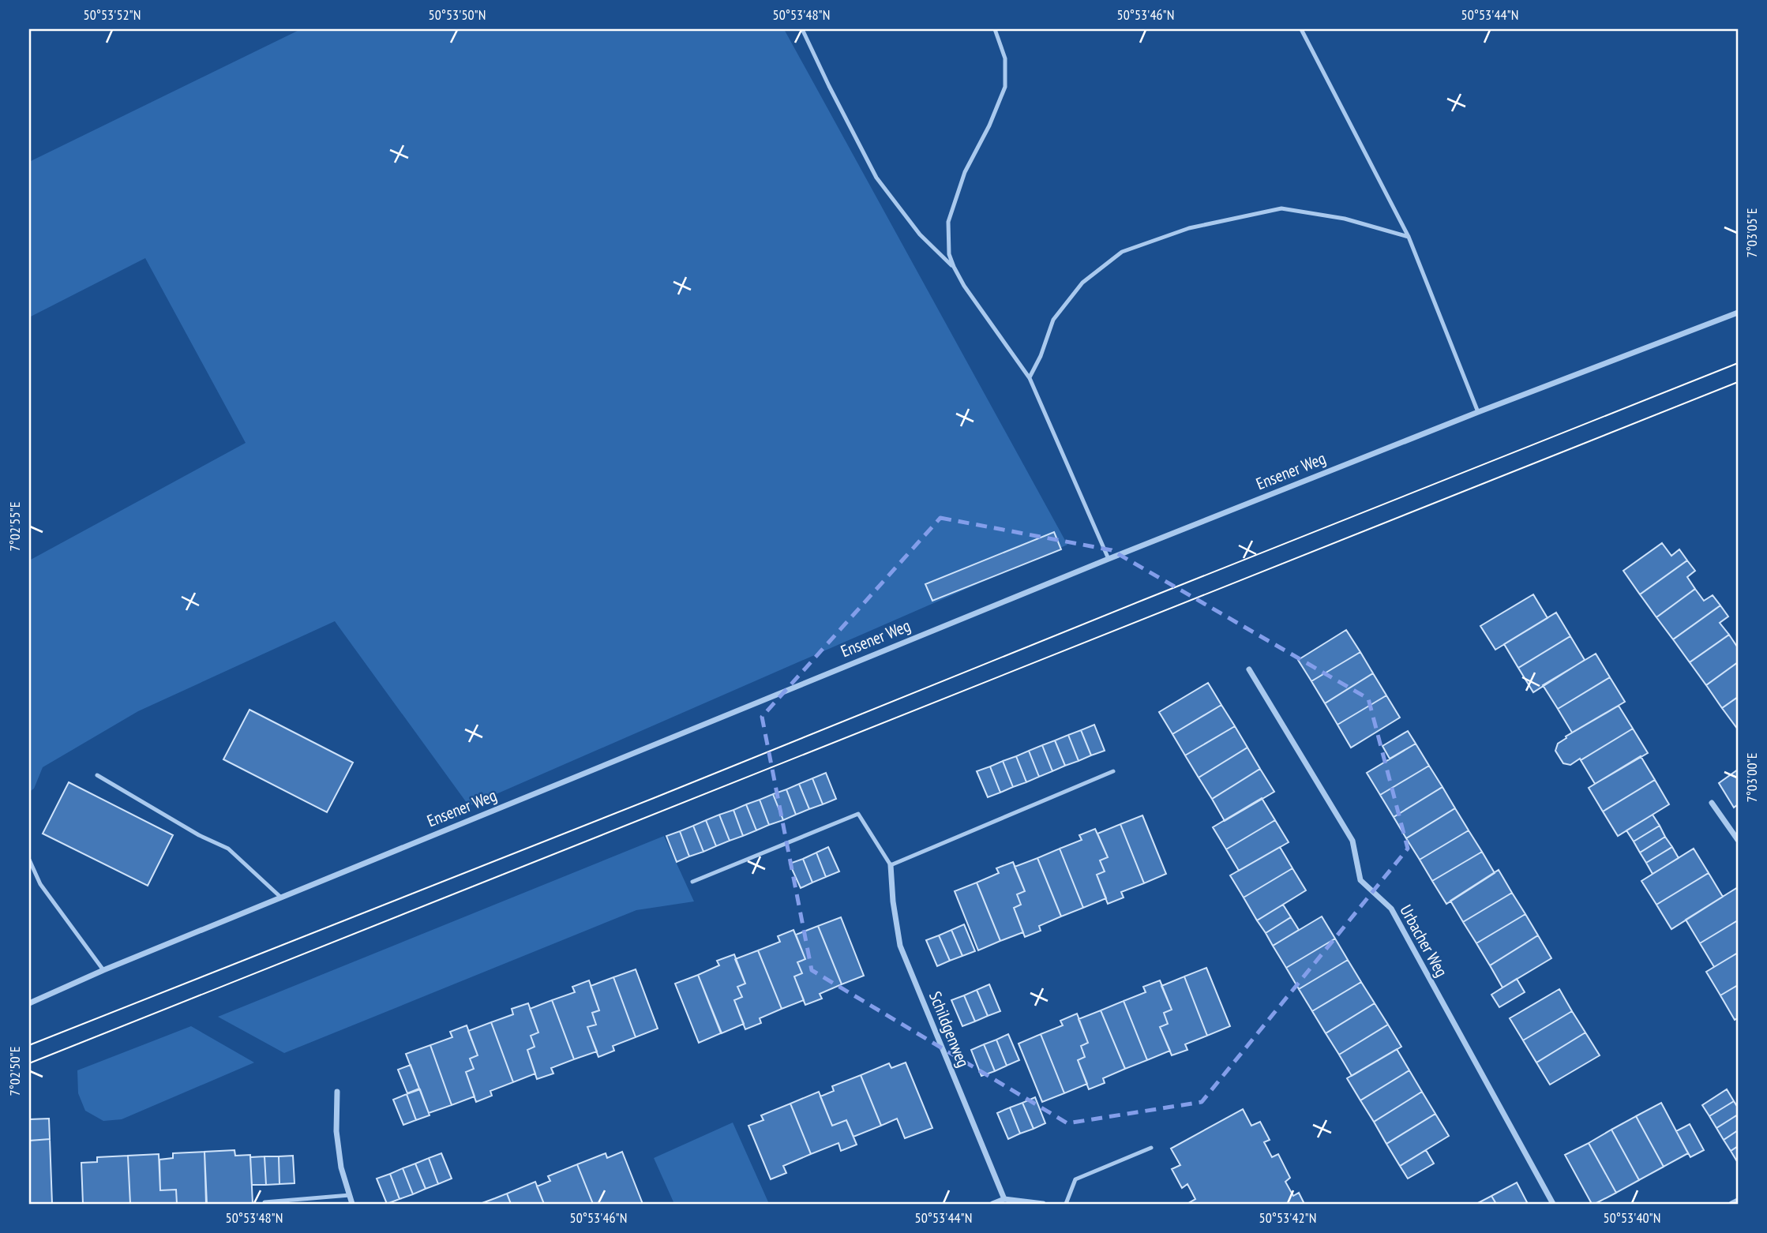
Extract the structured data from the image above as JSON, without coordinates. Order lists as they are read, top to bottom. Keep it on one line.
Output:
{"streets":{"street":["Ensener Weg","Urbacher Weg","Schildgenweg"]},"coordinates":["50°53'52\"N","50°53'50\"N","50°53'48\"N","50°53'46\"N","50°53'44\"N","7°03'05\"E","7°02'55\"E","7°03'00\"E","7°02'50\"E","50°53'42\"N","50°53'40\"N"]}
